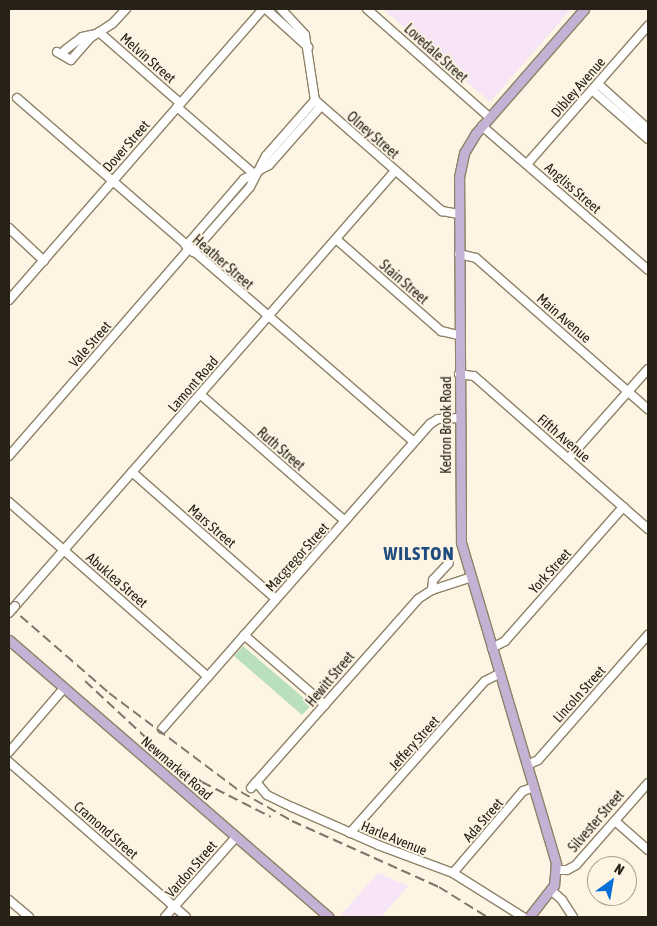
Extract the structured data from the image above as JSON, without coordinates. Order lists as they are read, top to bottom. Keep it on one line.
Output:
{"streets":{"main road":["Kedron Brook Road","Newmarket Road"],"street":["Lovedale Street","Melvin Street","Dibley Avenue","Olney Street","Dover Street","Angliss Street","Heather Street","Stain Street","Main Avenue","Vale Street","Lamont Road","Fifth Avenue","Ruth Street","Mars Street","Macgregor Street","York Street","Abuklea Street","Hewitt Street","Lincoln Street","Jeffery Street","Ada Street","Silvester Street","Cramond Street","Harle Avenue","Vardon Street"]},"crossings":[["Lovedale Street","Kedron Brook Road"],["Melvin Street","Dover Street"],["Melvin Street","Vale Street"],["Dibley Avenue","Angliss Street"],["Olney Street","Vale Street"],["Olney Street","Lamont Road"],["Olney Street","Kedron Brook Road"],["Dover Street","Heather Street"],["Angliss Street","Kedron Brook Road"],["Heather Street","Vale Street"],["Heather Street","Lamont Road"],["Heather Street","Macgregor Street"],["Stain Street","Lamont Road"],["Stain Street","Kedron Brook Road"],["Main Avenue","Kedron Brook Road"],["Lamont Road","Ruth Street"],["Lamont Road","Mars Street"],["Lamont Road","Abuklea Street"],["Kedron Brook Road","Fifth Avenue"],["Kedron Brook Road","Macgregor Street"],["Kedron Brook Road","York Street"],["Kedron Brook Road","Hewitt Street"],["Kedron Brook Road","Lincoln Street"],["Kedron Brook Road","Jeffery Street"],["Kedron Brook Road","Ada Street"],["Kedron Brook Road","Silvester Street"],["Fifth Avenue","York Street"],["Ruth Street","Macgregor Street"],["Mars Street","Macgregor Street"],["Macgregor Street","Abuklea Street"],["Hewitt Street","Harle Avenue"],["Jeffery Street","Harle Avenue"],["Newmarket Road","Vardon Street"],["Ada Street","Harle Avenue"],["Cramond Street","Vardon Street"]],"districts":["WILSTON"],"north":"top right"}
